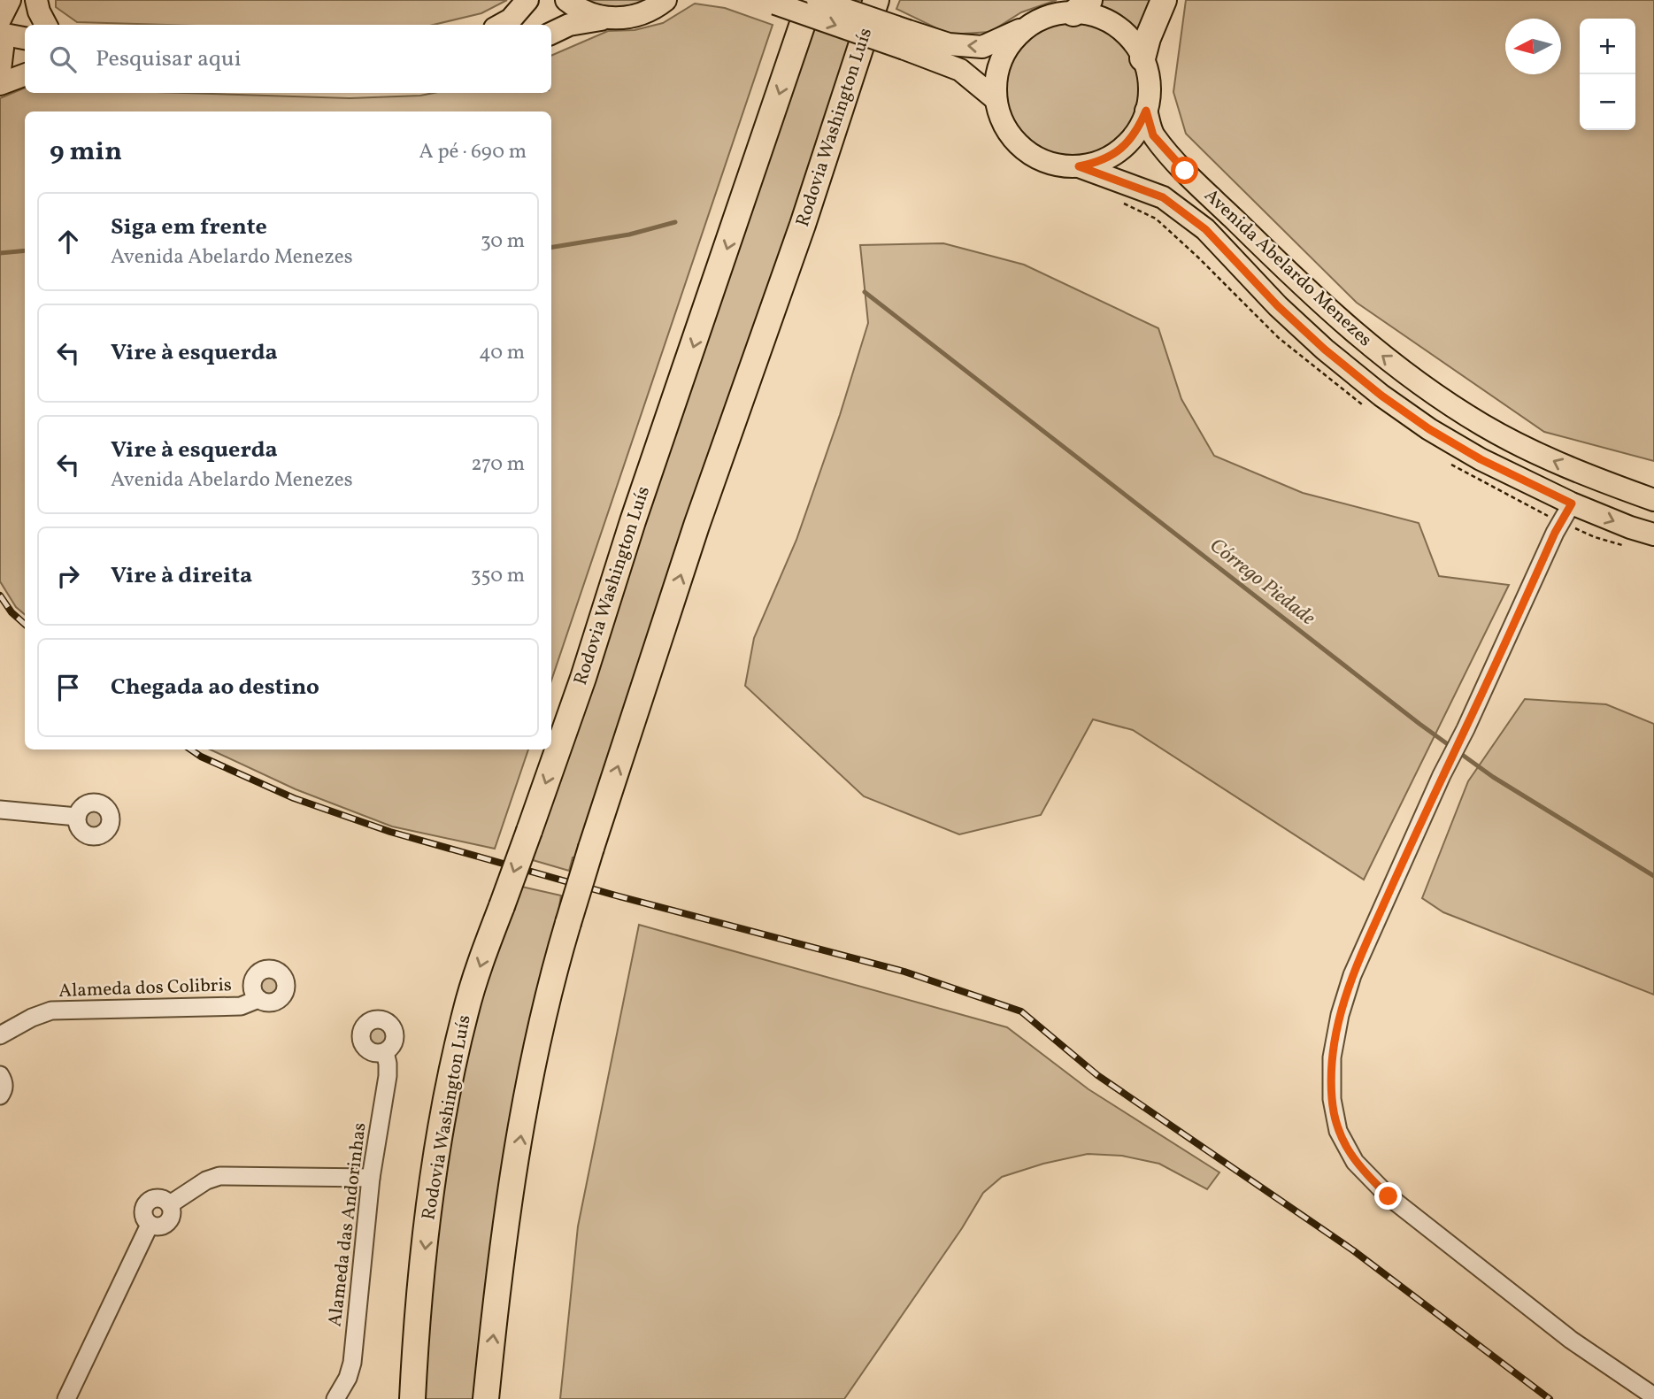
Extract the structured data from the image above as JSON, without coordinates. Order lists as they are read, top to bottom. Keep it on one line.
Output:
{"streets":{"highway":["Rodovia Washington Luís"],"main road":["Avenida Abelardo Menezes"],"street":["Alameda dos Colibris","Alameda das Andorinhas"]},"water":["Córrego Piedade"],"north":"left","page":{"map_buttons":["+","−"],"search":"Pesquisar aqui","heading":["9 min","A pé · 690 m"],"list":[["Siga em frente","Avenida Abelardo Menezes","30 m"],["Vire à esquerda","40 m"],["Vire à esquerda","Avenida Abelardo Menezes","270 m"],["Vire à direita","350 m"],"Chegada ao destino"]}}
